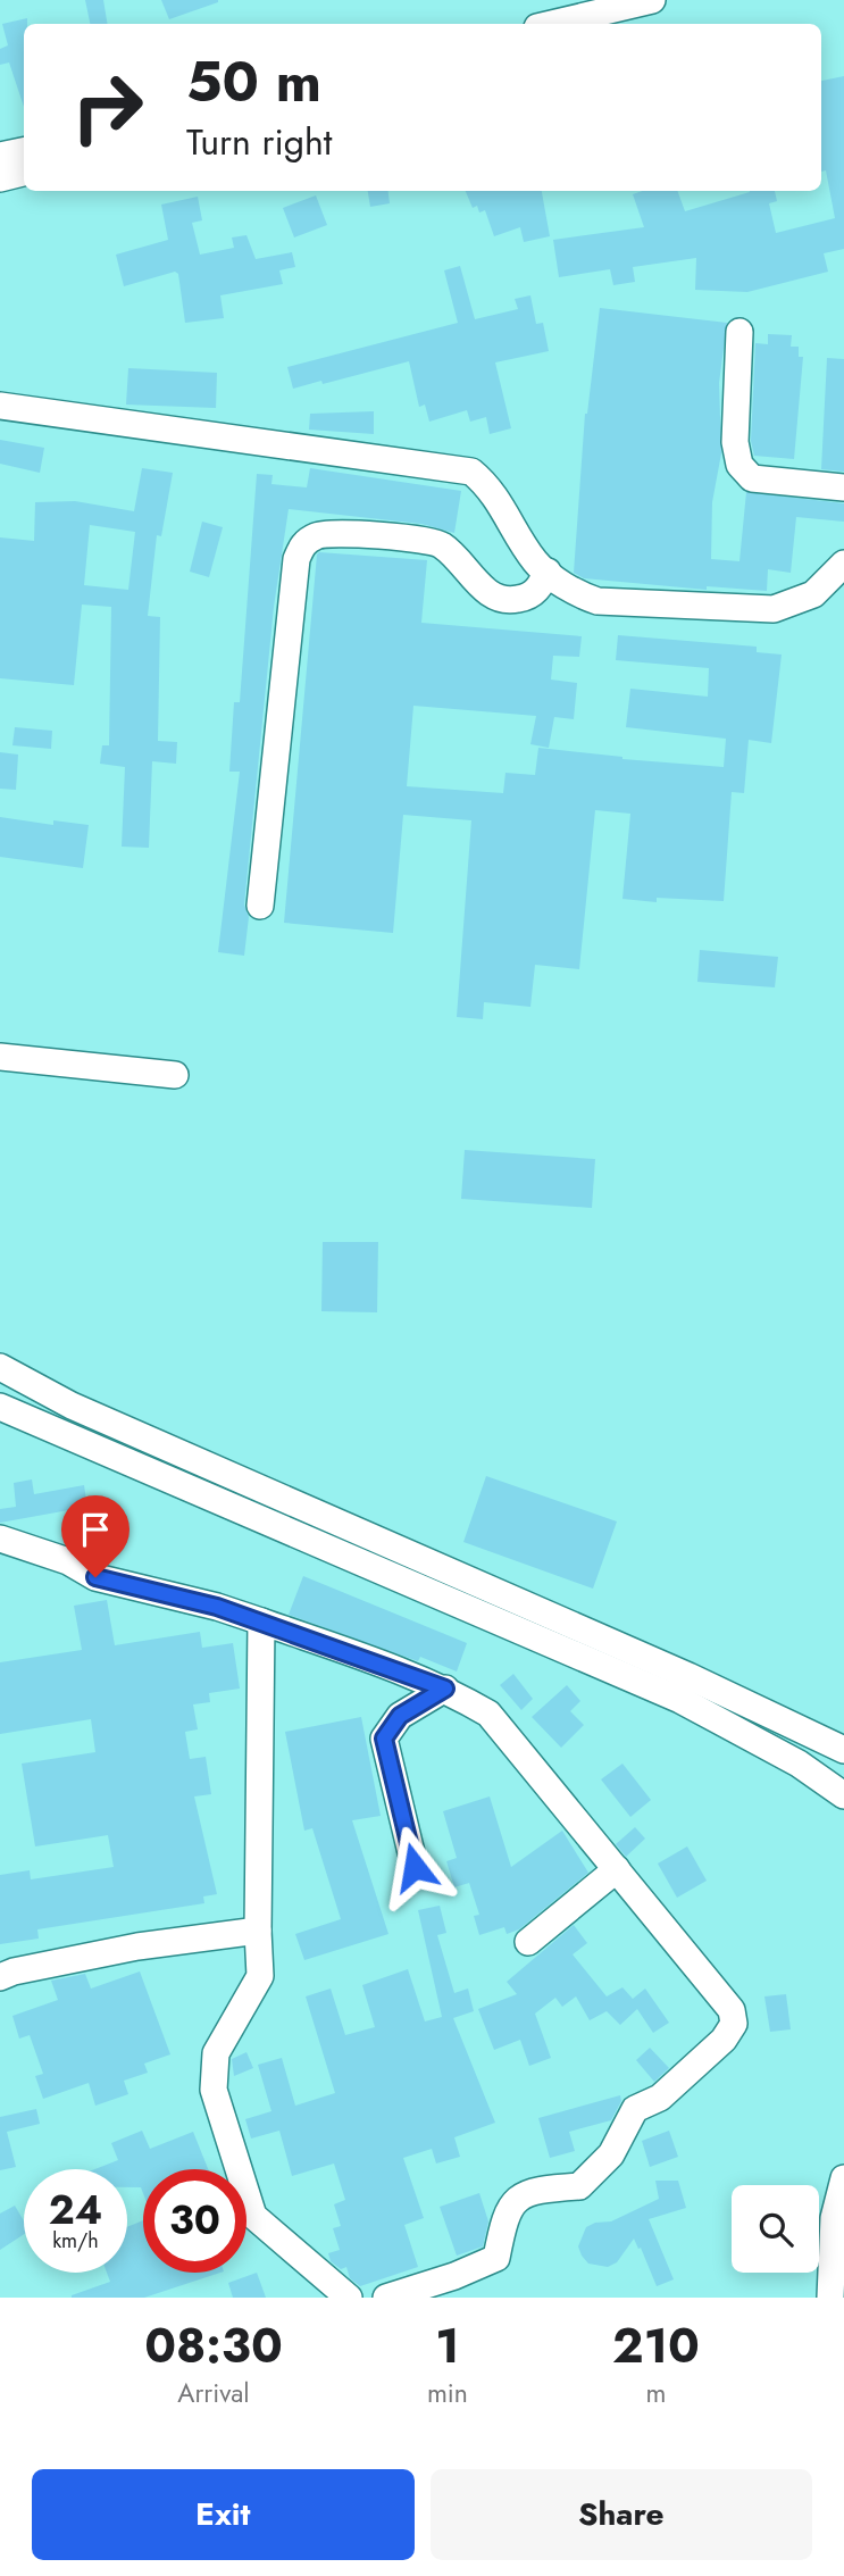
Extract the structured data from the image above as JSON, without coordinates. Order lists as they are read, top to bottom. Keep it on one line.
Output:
{"page":{"turn":["50 m","Turn right"],"speed":"24 km/h","limit":"30","eta":["08:30","Arrival","1","min","210","m"],"buttons":["Exit","Share"]}}
